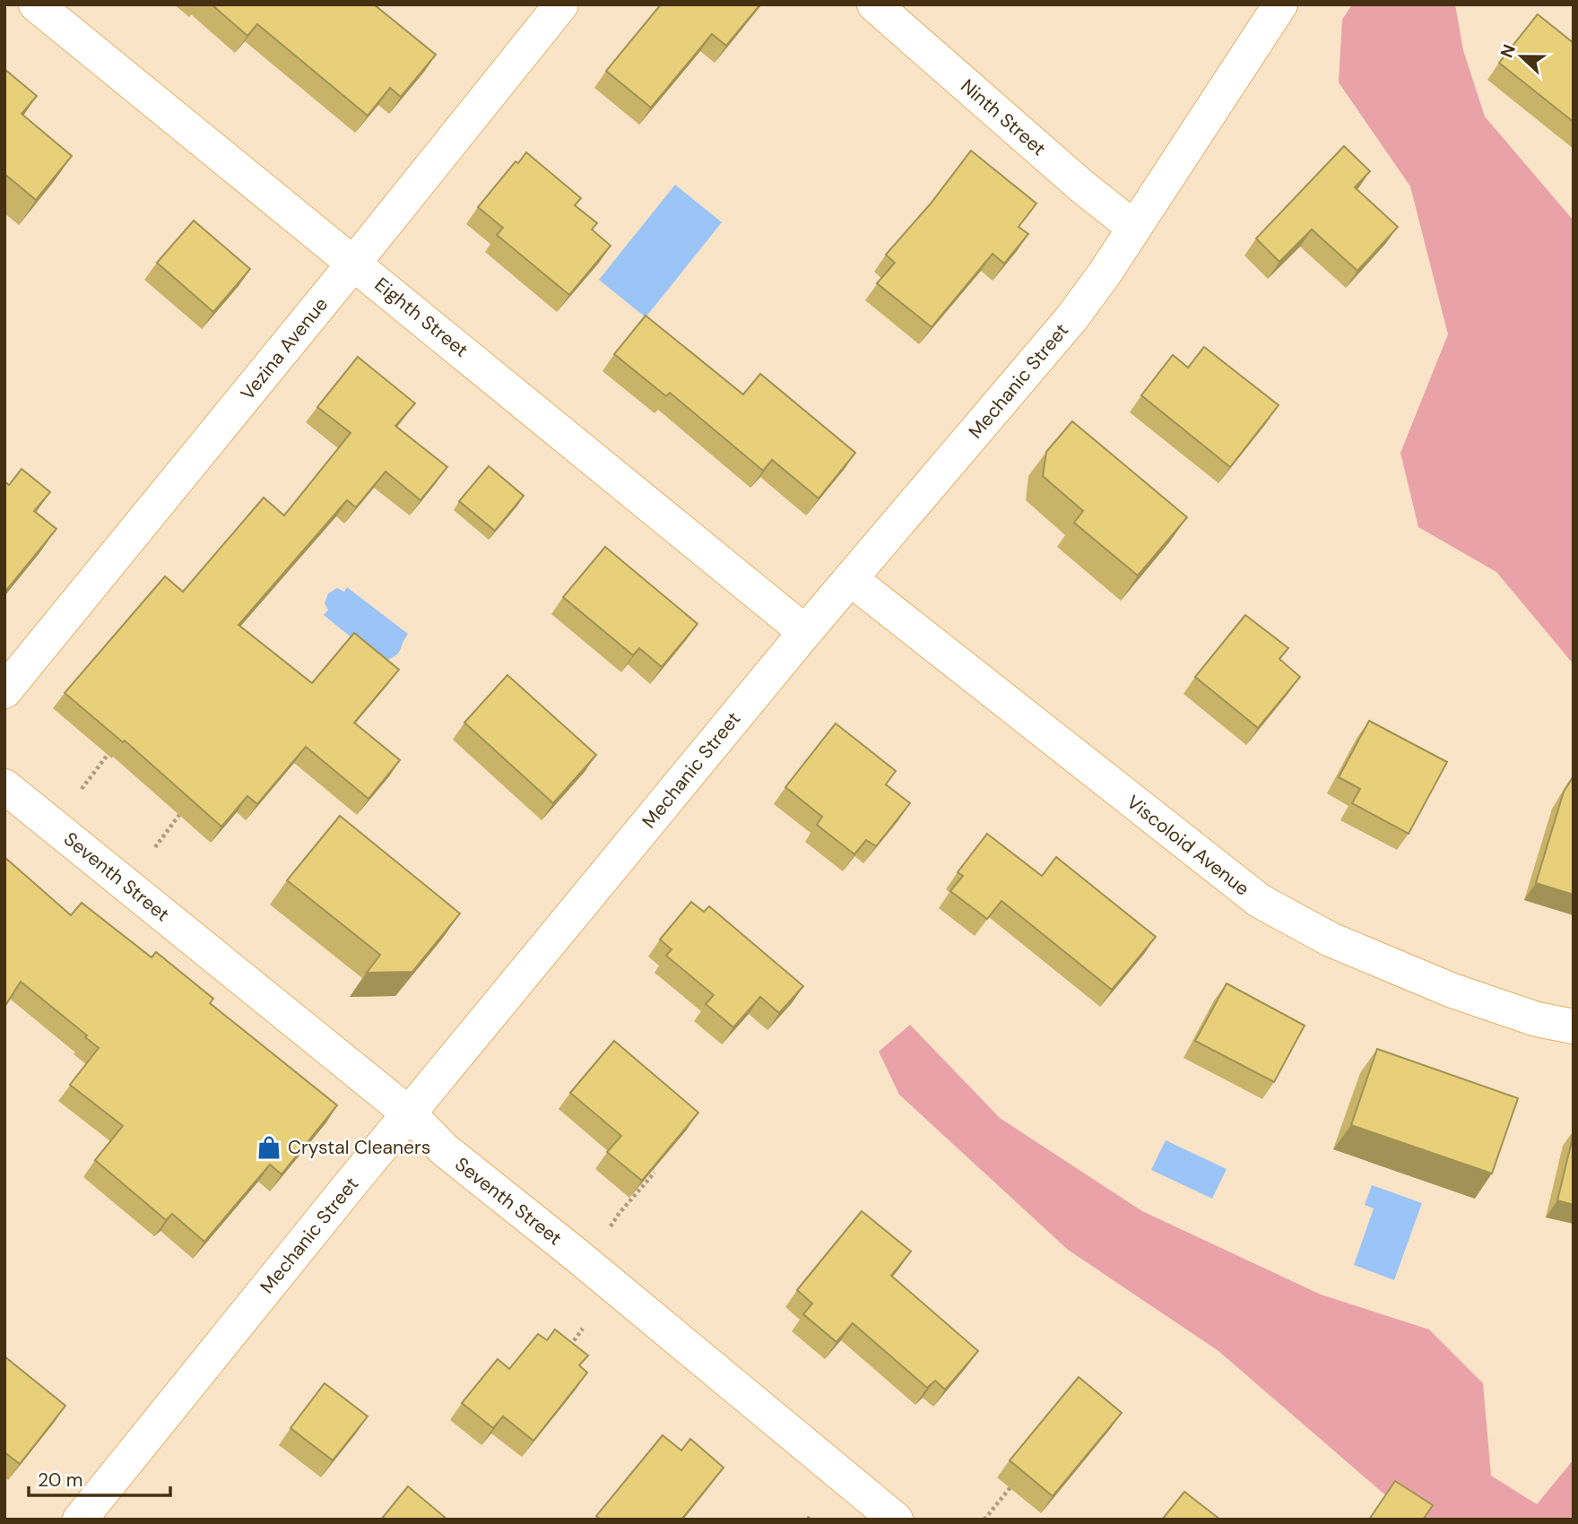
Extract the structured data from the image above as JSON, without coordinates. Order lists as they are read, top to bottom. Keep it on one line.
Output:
{"streets":{"street":["Ninth Street","Eighth Street","Vezina Avenue","Mechanic Street","Viscoloid Avenue","Seventh Street"]},"crossings":[["Ninth Street","Mechanic Street"],["Eighth Street","Vezina Avenue"],["Eighth Street","Mechanic Street"],["Mechanic Street","Viscoloid Avenue"],["Mechanic Street","Seventh Street"]],"places":{"shop":["Crystal Cleaners"]},"scale_bar":"20 m","north":"left"}
